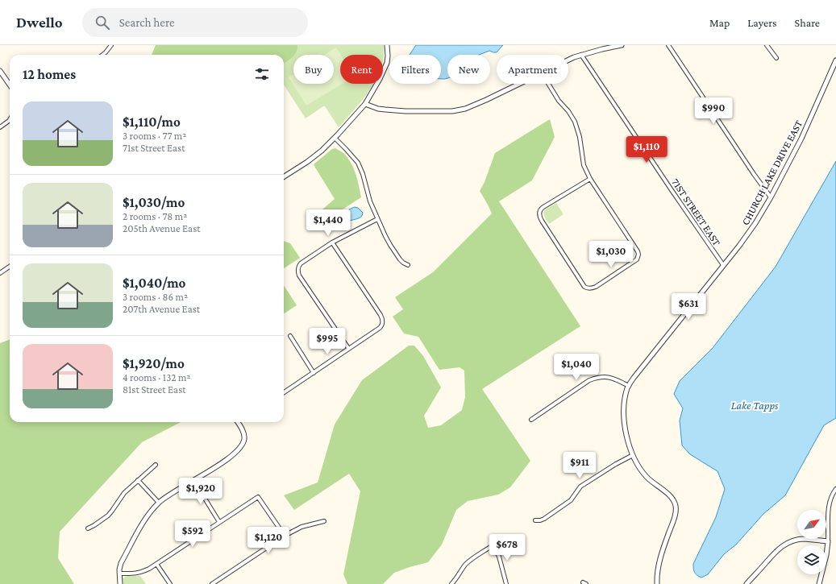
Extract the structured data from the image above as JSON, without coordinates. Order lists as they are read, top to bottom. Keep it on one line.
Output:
{"streets":{"street":["CHURCH LAKE DRIVE EAST","71ST STREET EAST"]},"crossings":[["CHURCH LAKE DRIVE EAST","71ST STREET EAST"]],"water":["Lake Tapps"],"north":"top right","page":{"header":"Dwello","search":"Search here","nav":["Map","Layers","Share"],"chip":["Buy","Rent","Filters","New","Apartment"],"heading":"12 homes","list":[{"name":"$1,110/mo","note":"3 rooms · 77 m² · 71st Street East"},{"name":"$1,030/mo","note":"2 rooms · 78 m² · 205th Avenue East"},{"name":"$1,040/mo","note":"3 rooms · 86 m² · 207th Avenue East"},{"name":"$1,920/mo","note":"4 rooms · 132 m² · 81st Street East"}],"price":["$990","$1,110","$1,440","$1,030","$631","$995","$1,040","$911","$1,920","$592","$1,120","$678"]}}
